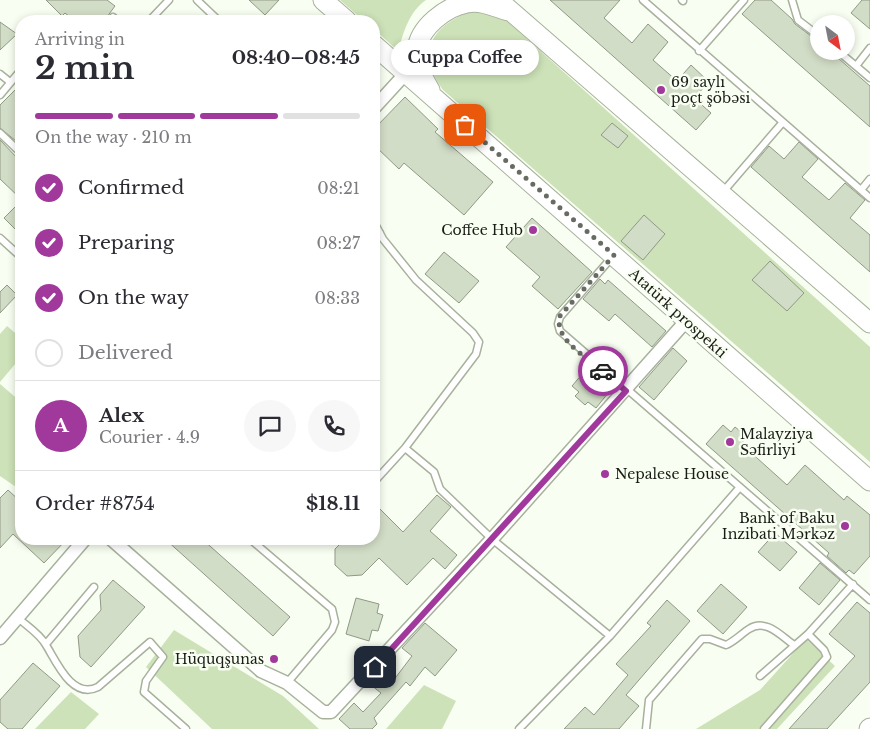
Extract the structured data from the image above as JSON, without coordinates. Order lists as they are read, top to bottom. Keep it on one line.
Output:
{"streets":{"main road":["Atatürk prospekti"]},"places":["69 saylı poçt şöbəsi","Cuppa Coffee","Coffee Hub","Malayziya Səfirliyi","Nepalese House","Bank of Baku Inzibati Mərkəz","Hüquqşunas"],"north":"bottom right","page":{"heading":["2 min","Arriving in","08:40–08:45"],"panel":["Alex","Courier · 4.9","Order #8754","$18.11"],"bubble":"Cuppa Coffee","bar":"On the way · 210 m","list":[["Confirmed","08:21"],["Preparing","08:27"],["On the way","08:33"],"Delivered"],"round":"A"}}
